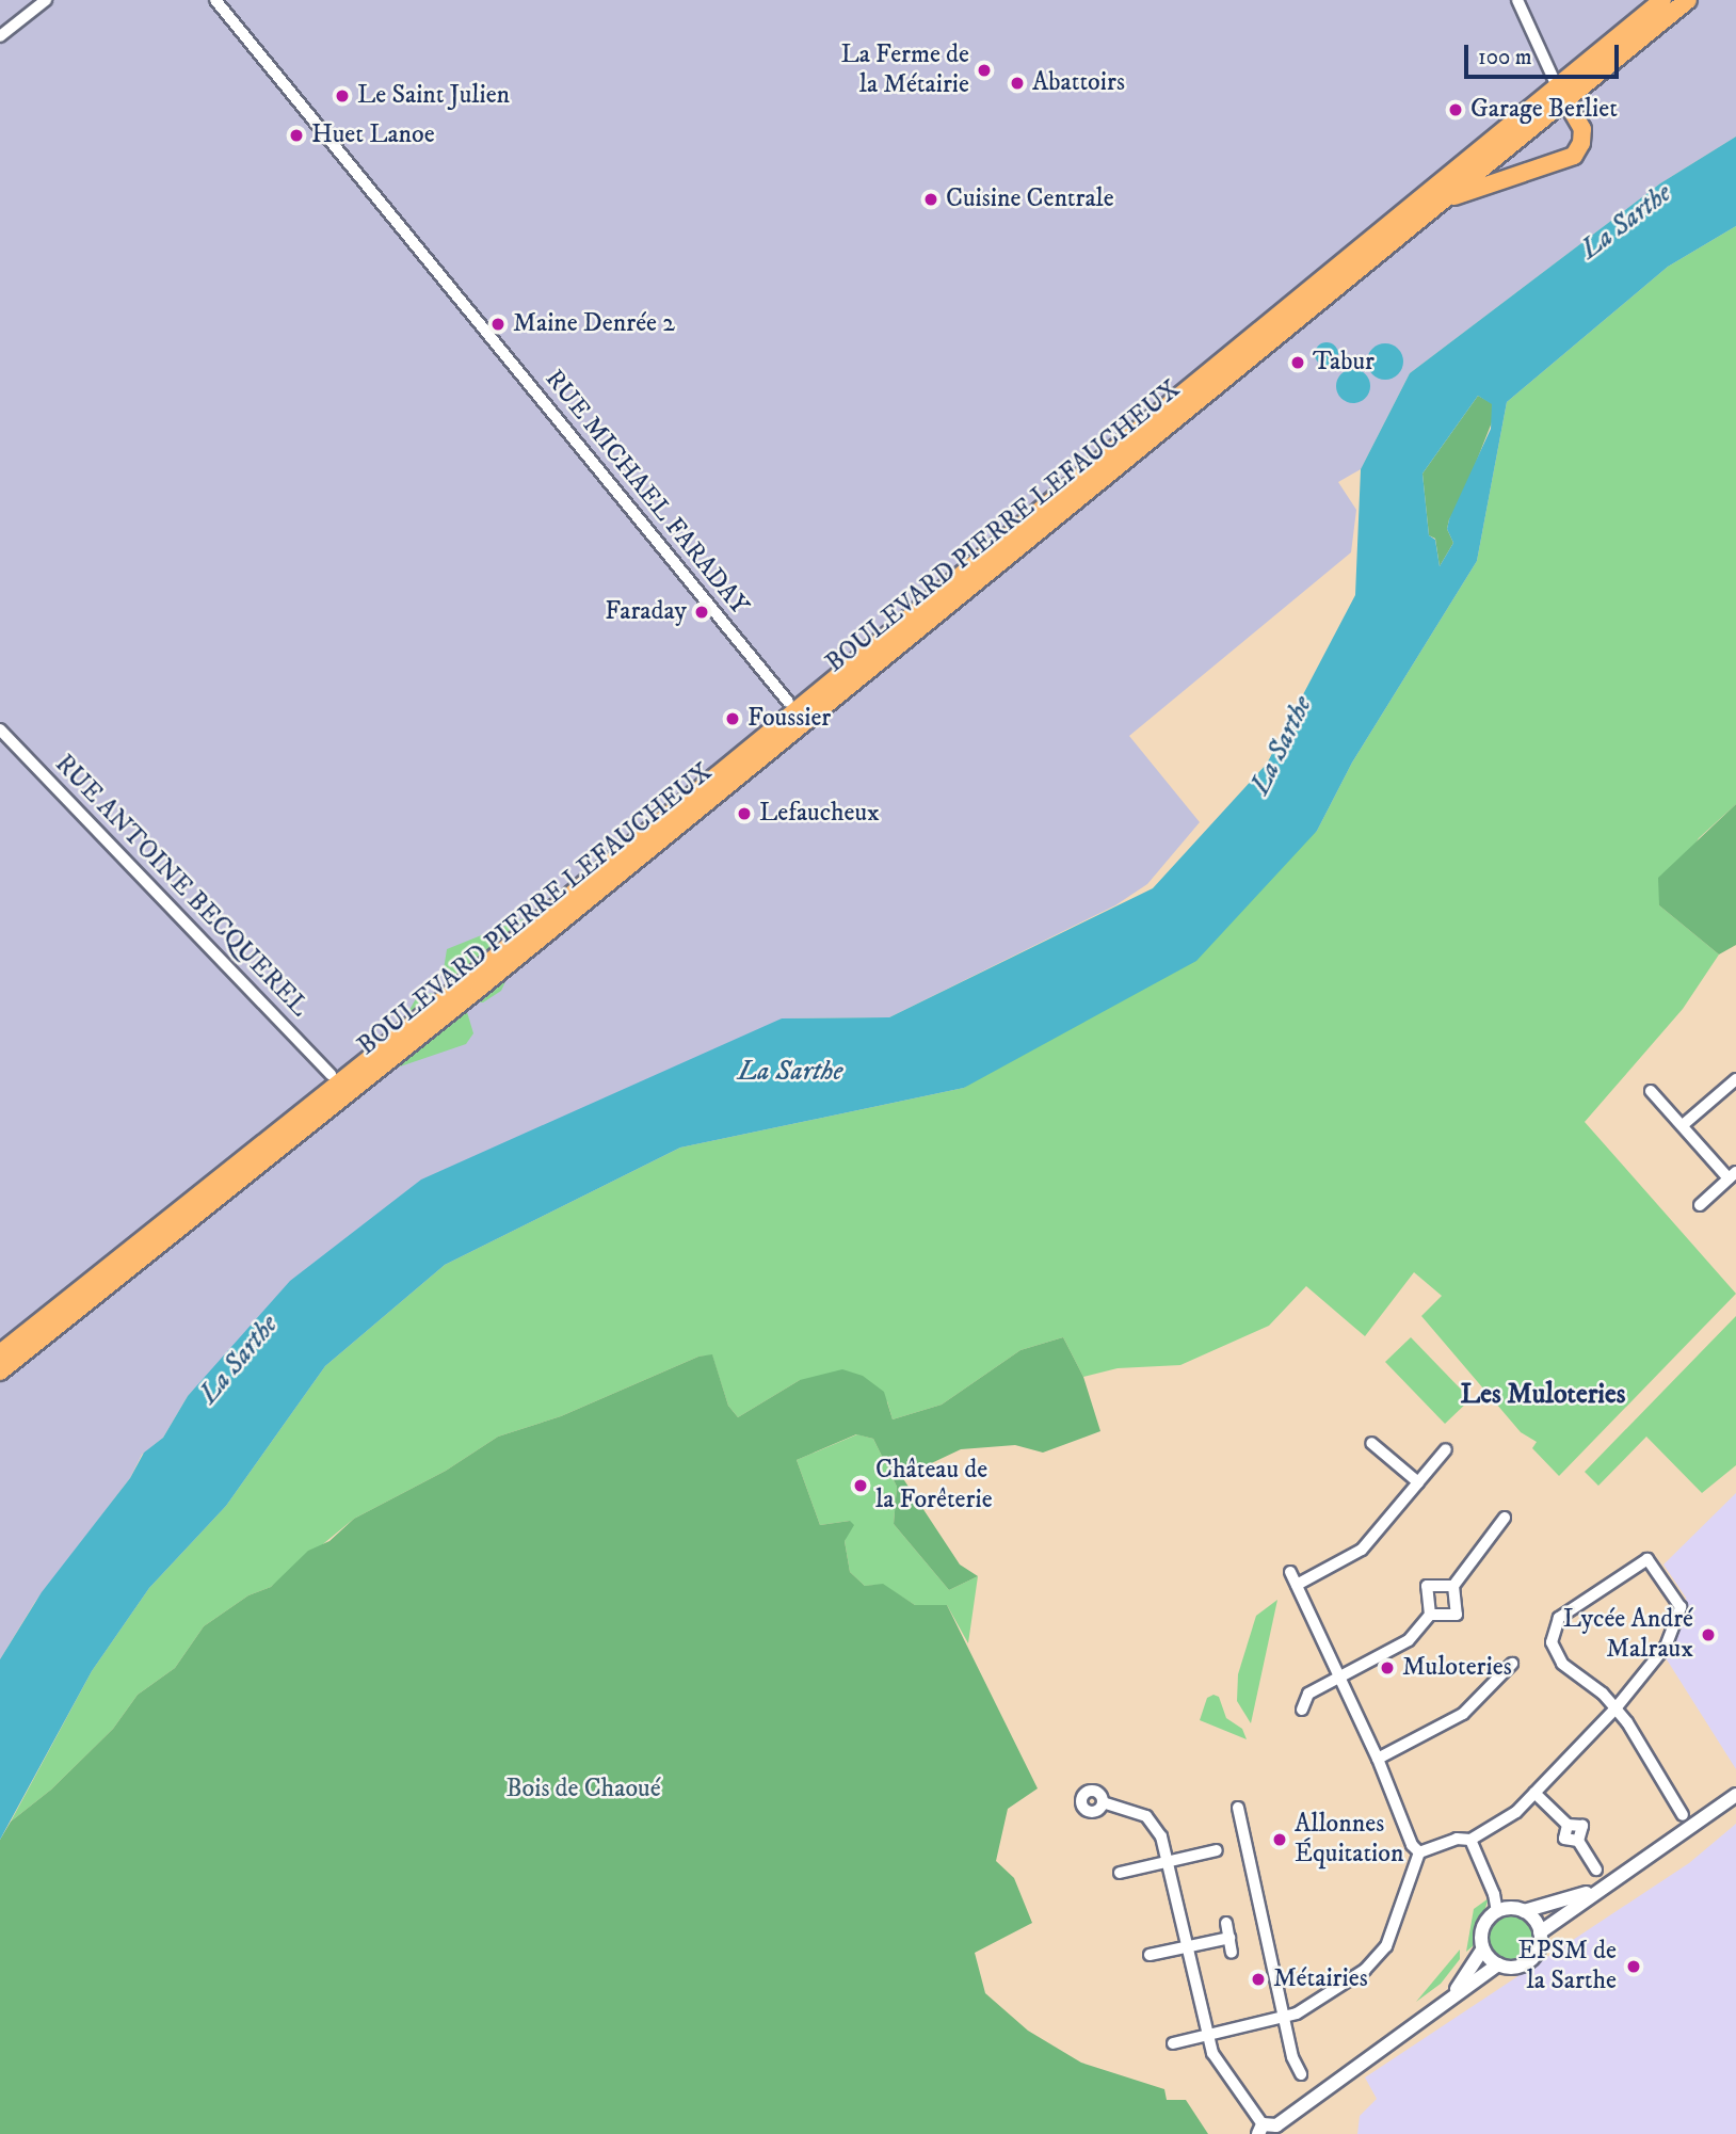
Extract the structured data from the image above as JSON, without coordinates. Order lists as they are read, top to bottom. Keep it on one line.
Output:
{"streets":{"main road":["BOULEVARD PIERRE LEFAUCHEUX"],"street":["RUE MICHAEL FARADAY","RUE ANTOINE BECQUEREL"]},"districts":["Les Muloteries"],"water":["La Sarthe"],"parks":["Bois de Chaoué"],"places":["La Ferme de la Métairie","Abattoirs","Le Saint Julien","Garage Berliet","Huet Lanoe","Cuisine Centrale","Maine Denrée 2","Tabur","Faraday","Foussier","Lefaucheux","Château de la Forêterie","Lycée André Malraux","Muloteries","Allonnes Équitation","EPSM de la Sarthe","Métairies"],"scale_bar":"100 m"}
